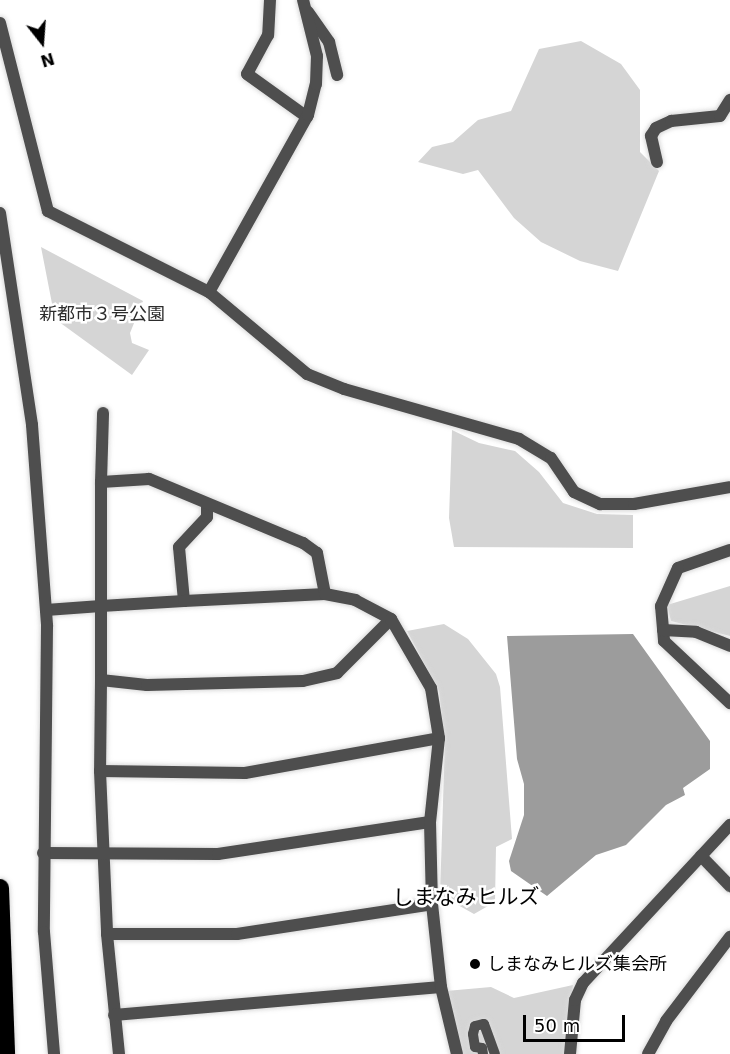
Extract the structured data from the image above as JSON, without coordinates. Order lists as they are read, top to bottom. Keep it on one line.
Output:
{"districts":["しまなみヒルズ"],"parks":["新都市３号公園"],"places":["しまなみヒルズ集会所"],"scale_bar":"50 m","north":"bottom"}
